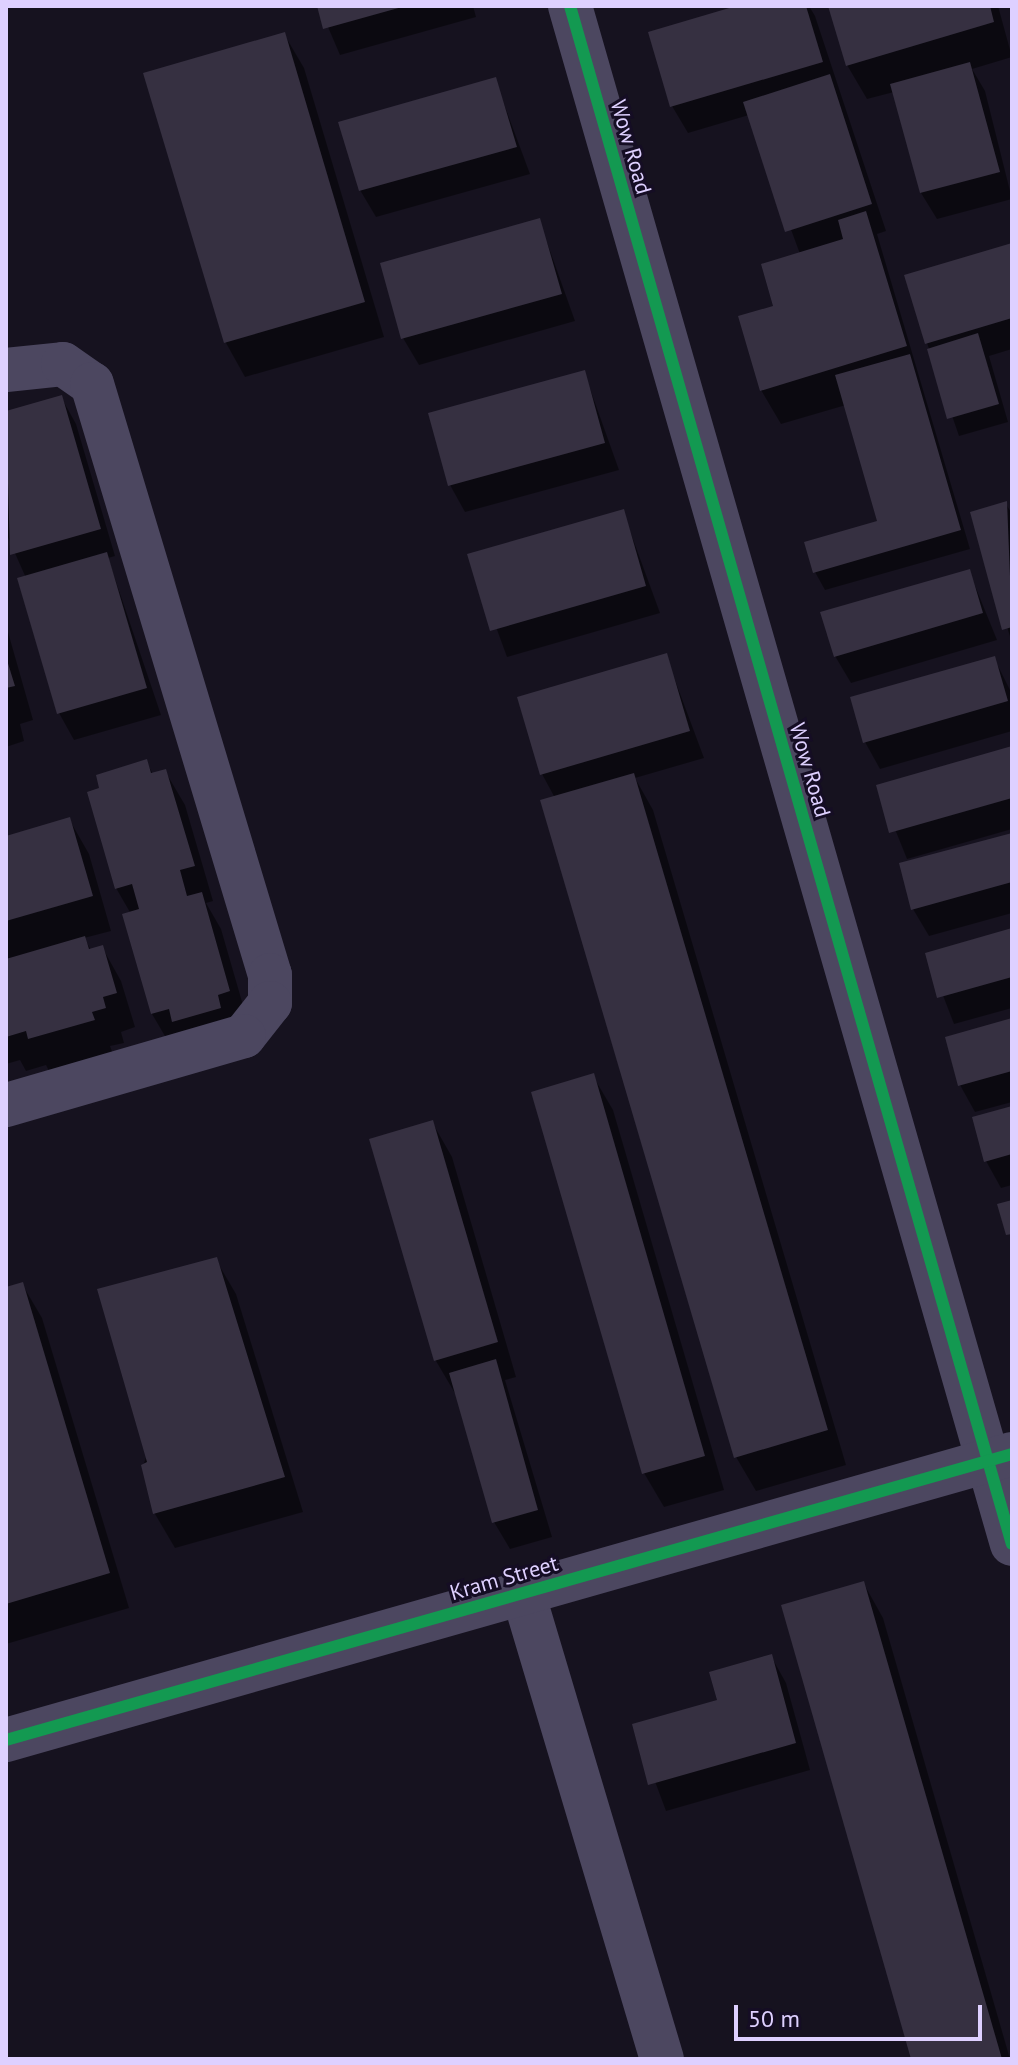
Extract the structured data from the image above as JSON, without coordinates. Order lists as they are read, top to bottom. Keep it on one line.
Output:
{"streets":{"street":["Wow Road","Kram Street"]},"crossings":[["Wow Road","Kram Street"]],"scale_bar":"50 m"}
